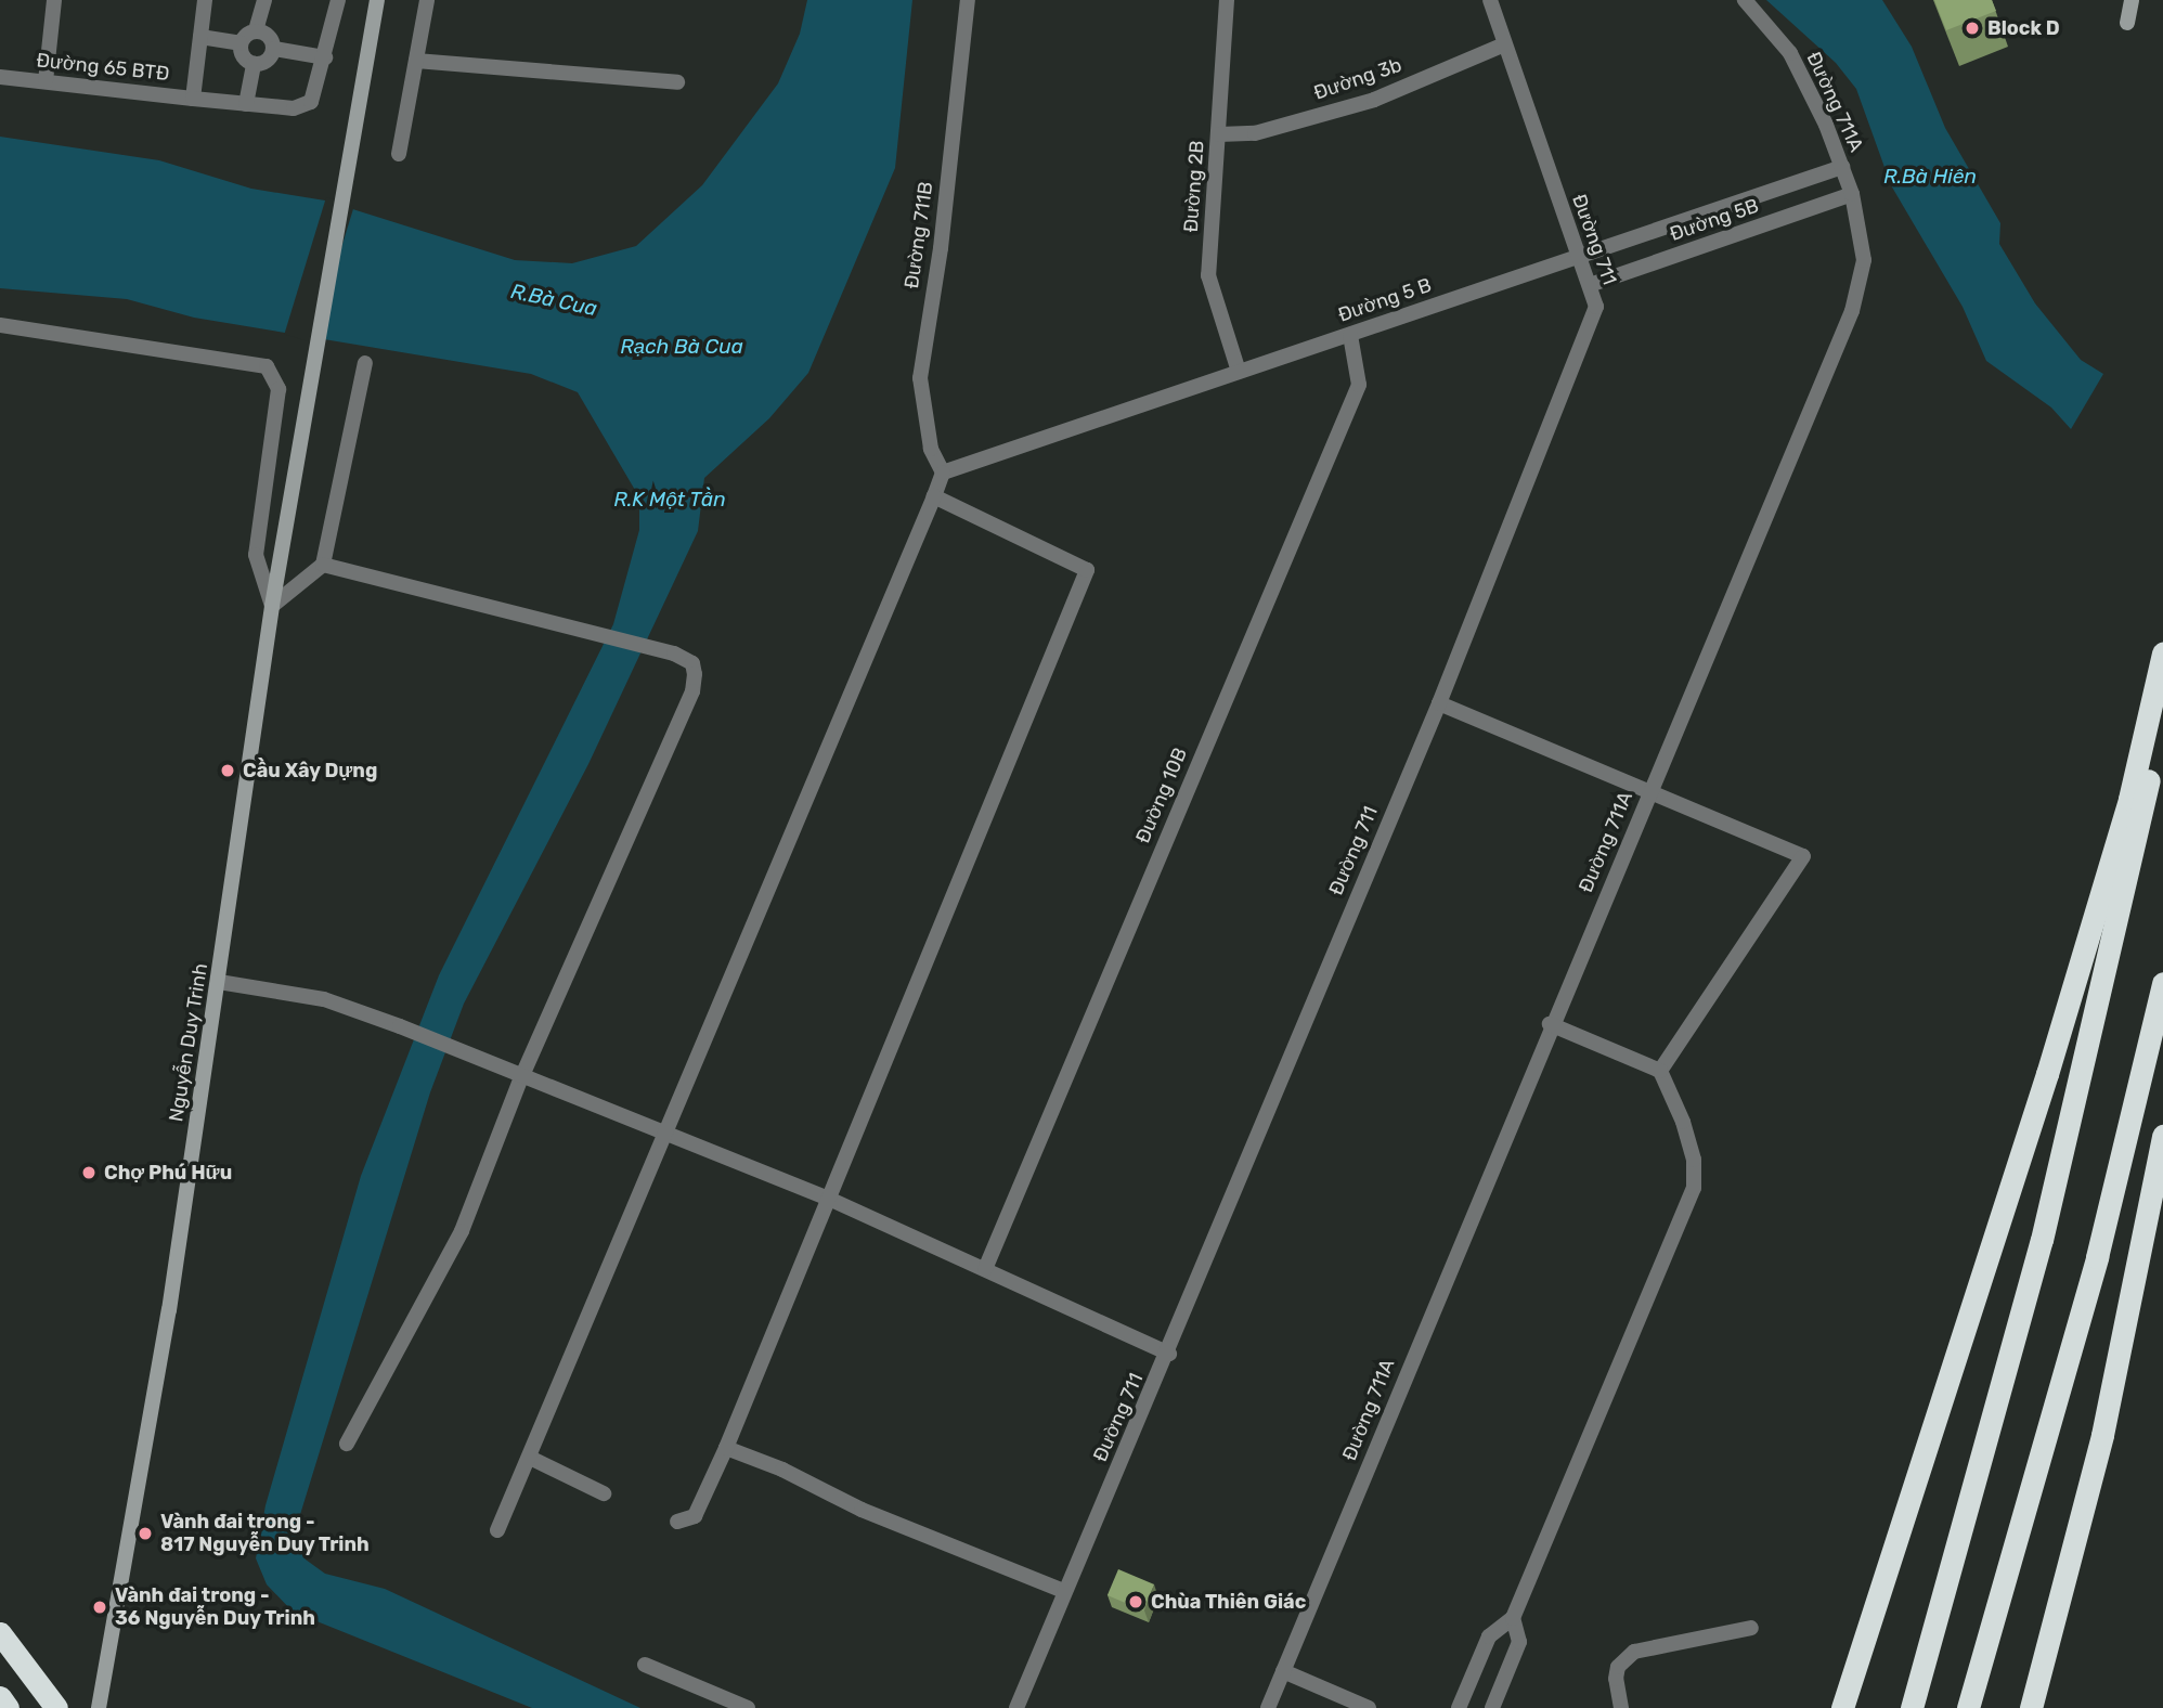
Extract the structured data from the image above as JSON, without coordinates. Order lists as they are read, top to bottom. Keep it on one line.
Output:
{"streets":{"main road":["Nguyễn Duy Trinh"],"street":["Đường 65 BTĐ","Đường 3b","Đường 711A","Đường 2B","Đường 5B","Đường 711B","Đường 711","Đường 5 B","Đường 10B"]},"crossings":[["Đường 3b","Đường 2B"],["Đường 3b","Đường 711"],["Đường 711A","Đường 5B"],["Đường 711A","Đường 5 B"],["Đường 2B","Đường 5 B"],["Đường 5B","Đường 711"],["Đường 711B","Đường 5 B"],["Đường 711","Đường 5 B"],["Đường 5 B","Đường 10B"]],"water":["R.Bà Hiên","R.Bà Cua","Rạch Bà Cua","R.K Một Tần"],"places":["Block D","Cầu Xây Dựng","Chợ Phú Hữu","Vành đai trong - 817 Nguyễn Duy Trinh","Chùa Thiên Giác","Vành đai trong - 36 Nguyễn Duy Trinh"]}
